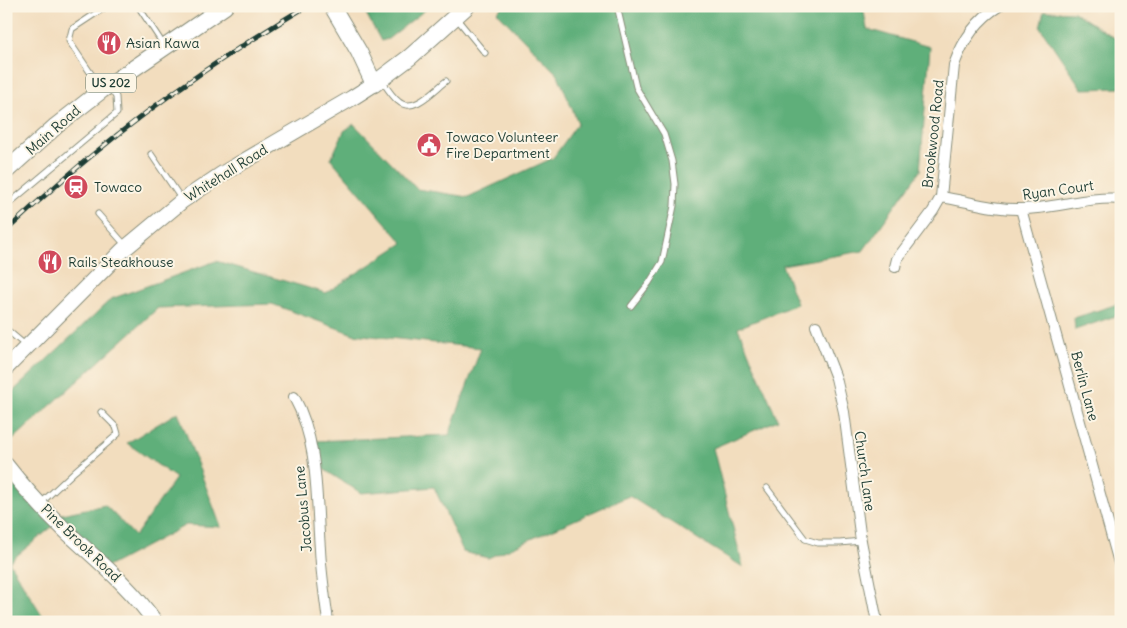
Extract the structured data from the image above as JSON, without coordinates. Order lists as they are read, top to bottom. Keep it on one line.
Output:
{"streets":{"main road":["US 202","Main Road","Whitehall Road"],"street":["Brookwood Road","Ryan Court","Berlin Lane","Church Lane","Jacobus Lane","Pine Brook Road"]},"crossings":[["Brookwood Road","Ryan Court"],["Ryan Court","Berlin Lane"]],"places":{"restaurant":["Asian Kawa","Rails Steakhouse"],"public building":["Towaco Volunteer Fire Department"],"station":["Towaco"]}}
